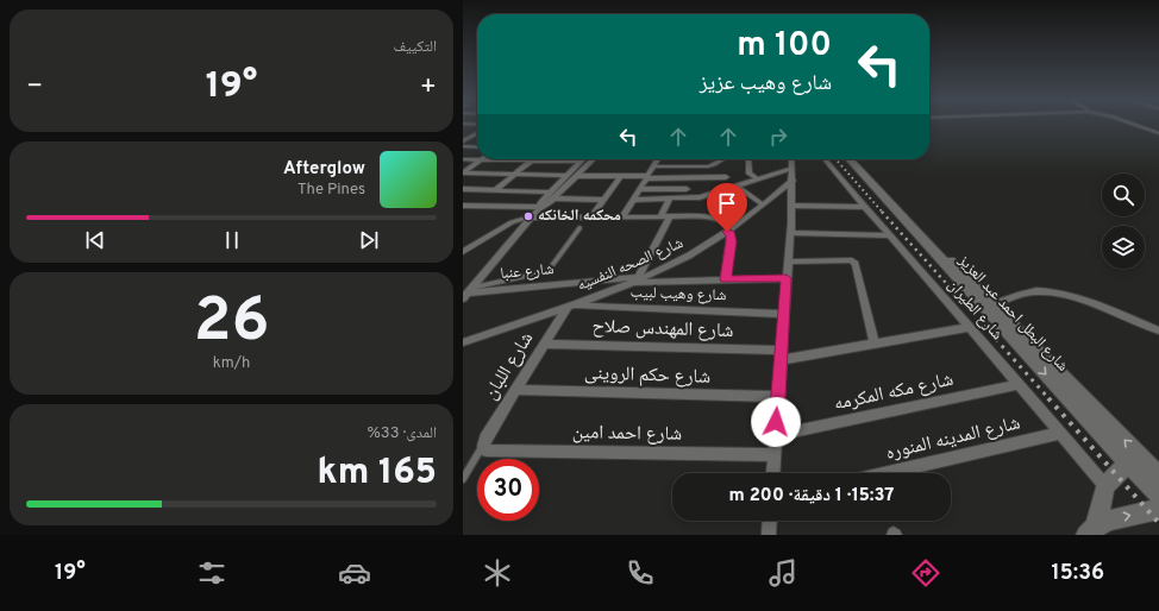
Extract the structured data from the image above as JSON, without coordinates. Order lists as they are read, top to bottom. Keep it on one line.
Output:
{"streets":{"main road":["شارع البطل احمد عبد العزيز"],"street":["شارع الصحه النفسيه","شارع عنبا","شارع وهيب لبيب","شارع الطيران","شارع المهندس صلاح","شارع اللبان","شارع حكم الروينى","شارع مكه المكرمه","شارع احمد امين","شارع المدينه المنوره"]},"crossings":[["شارع الصحه النفسيه","شارع عنبا"],["شارع الصحه النفسيه","شارع وهيب لبيب"],["شارع الصحه النفسيه","شارع اللبان"],["شارع وهيب لبيب","شارع اللبان"],["شارع الطيران","شارع المهندس صلاح"],["شارع الطيران","شارع مكه المكرمه"],["شارع الطيران","شارع المدينه المنوره"],["شارع المهندس صلاح","شارع اللبان"],["شارع اللبان","شارع حكم الروينى"],["شارع اللبان","شارع احمد امين"]],"places":["محكمه الخانكه"],"page":{"tile":["التكييف",["26","km/h"],["المدى · 33%","165 km"]],"turn":["100 m","شارع وهيب عزيز"],"heat":["−","19°","+"],"song":["Afterglow","The Pines"],"limit":"30","trip":"15:37 · 1 دقيقة · 200 m","tabs":["15:36","19°"]}}
